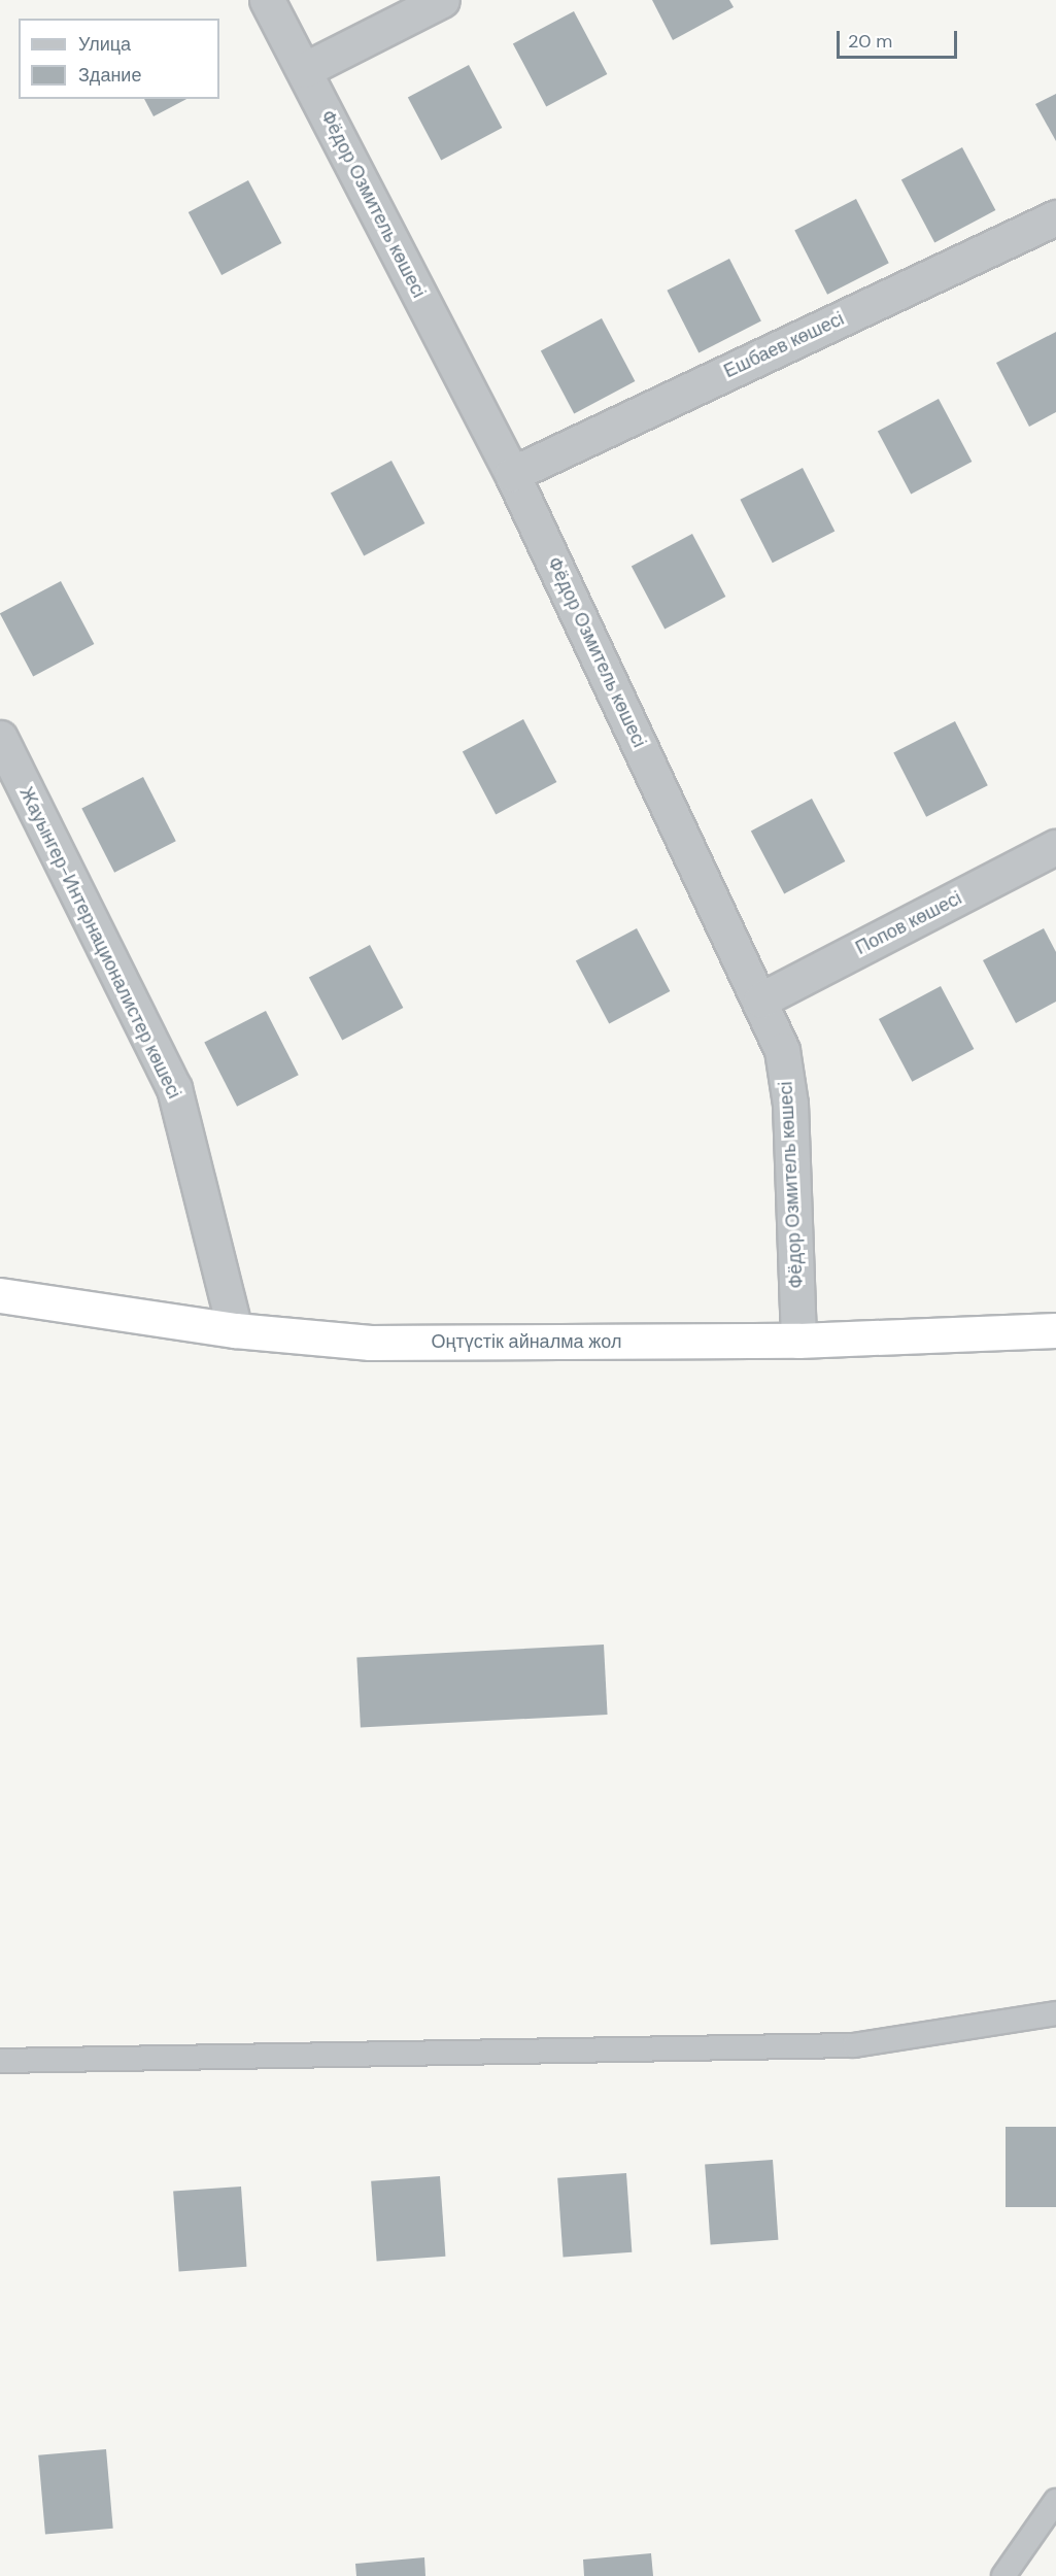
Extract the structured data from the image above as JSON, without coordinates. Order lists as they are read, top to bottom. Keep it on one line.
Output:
{"streets":{"highway":["Оңтүстік айналма жол"],"street":["Фёдор Озмитель көшесі","Ешбаев көшесі","Попов көшесі","Жауынгер-Интернационалистер көшесі"]},"crossings":[["Фёдор Озмитель көшесі","Ешбаев көшесі"],["Фёдор Озмитель көшесі","Попов көшесі"],["Фёдор Озмитель көшесі","Оңтүстік айналма жол"],["Жауынгер-Интернационалистер көшесі","Оңтүстік айналма жол"]],"legend":["Улица","Здание"],"scale_bar":"20 m"}
